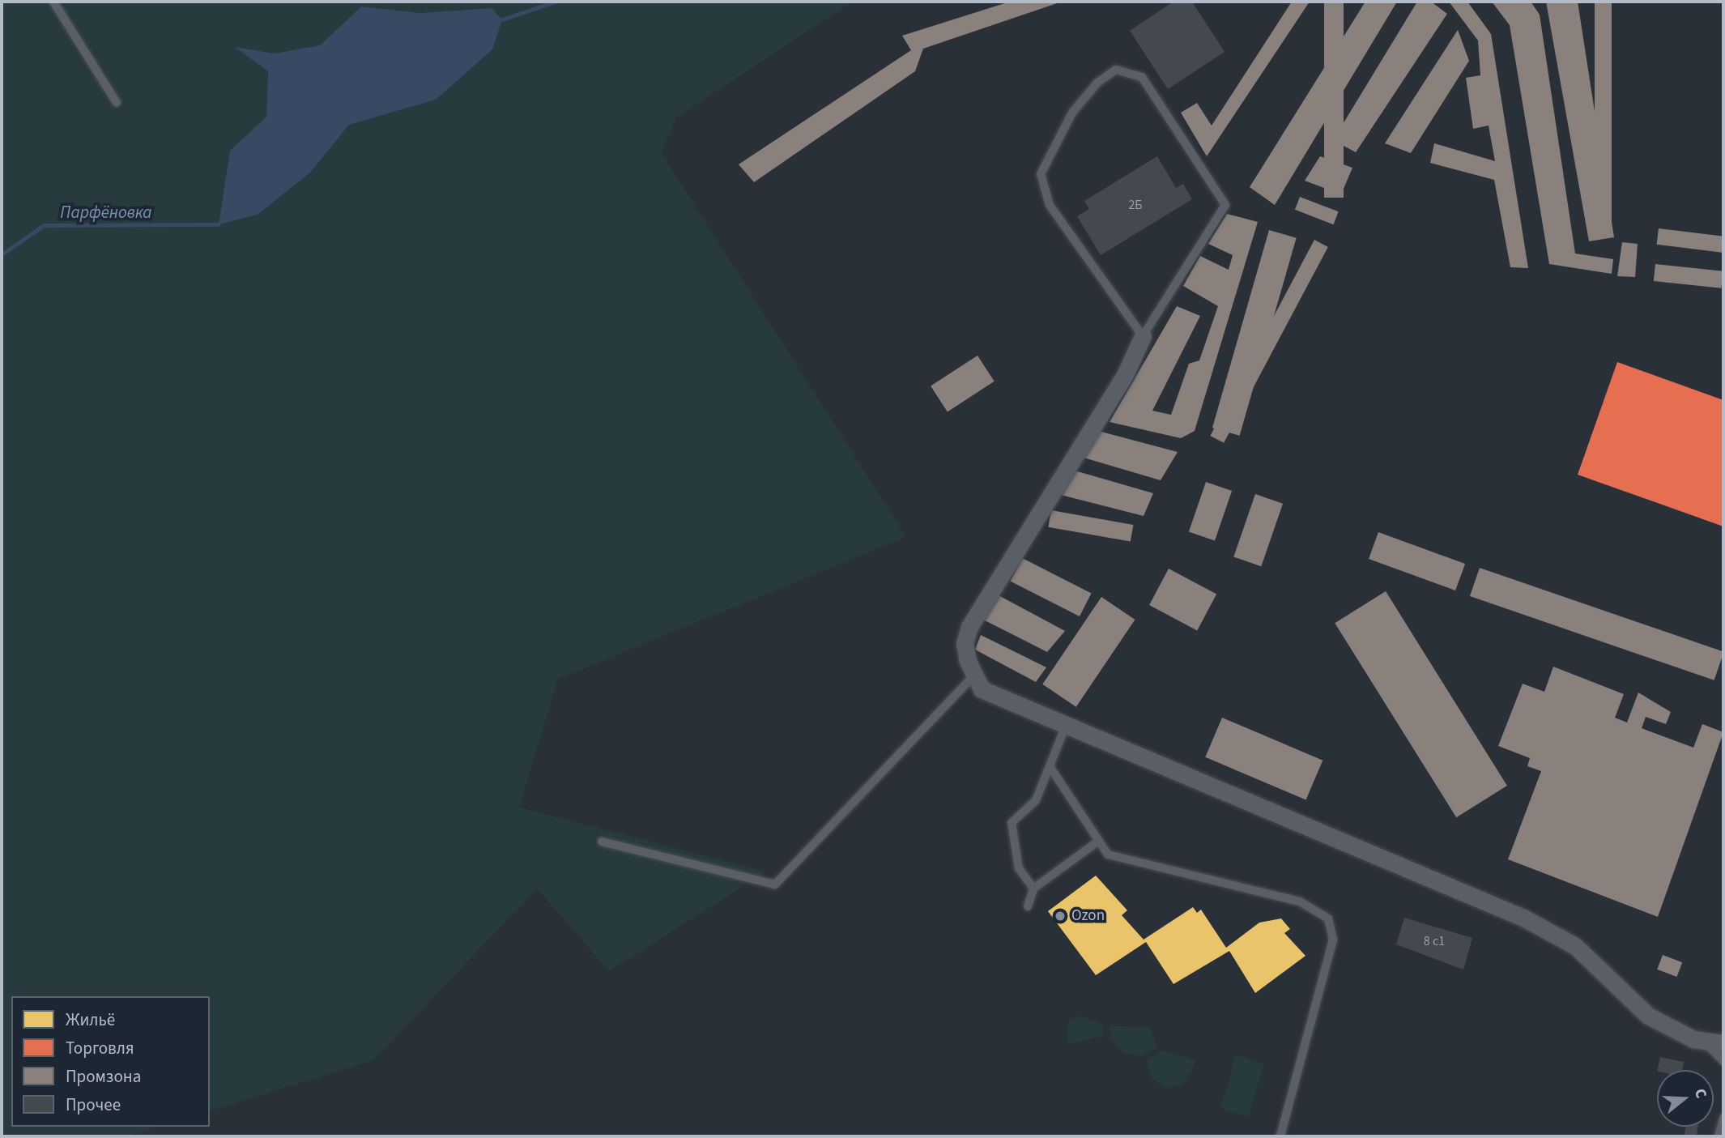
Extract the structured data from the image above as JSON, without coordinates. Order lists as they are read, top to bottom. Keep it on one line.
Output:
{"water":["Парфёновка"],"places":["Ozon"],"house_numbers":["2Б","8 с1"],"legend":["Жильё","Торговля","Промзона","Прочее"],"north":"right"}
